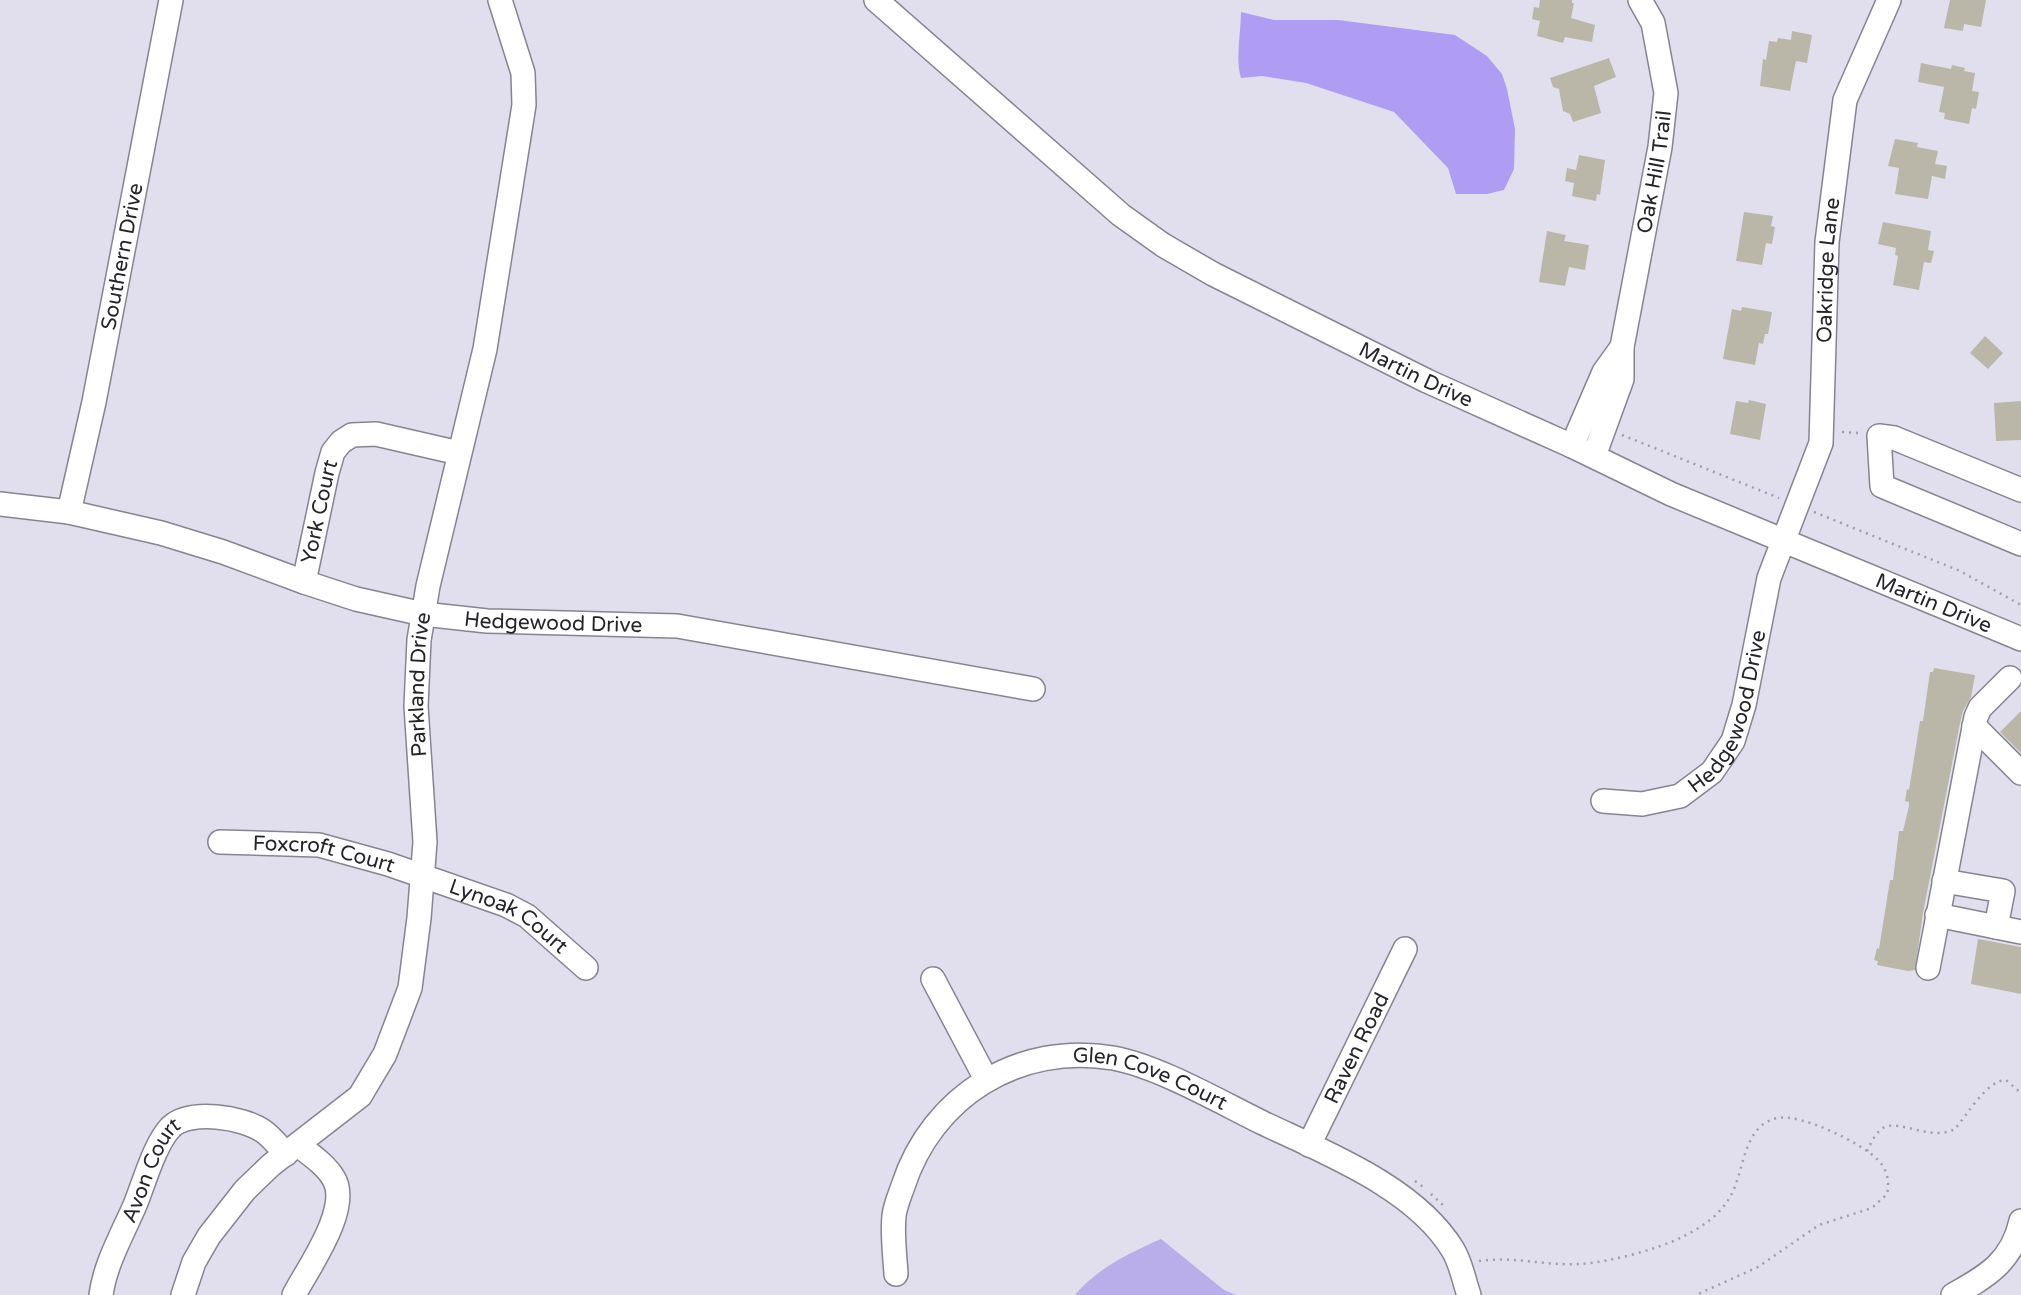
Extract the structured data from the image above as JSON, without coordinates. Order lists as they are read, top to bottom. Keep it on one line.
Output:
{"streets":{"street":["Oak Hill Trail","Southern Drive","Oakridge Lane","Martin Drive","York Court","Hedgewood Drive","Parkland Drive","Foxcroft Court","Lynoak Court","Raven Road","Glen Cove Court","Avon Court"]},"crossings":[["Southern Drive","Hedgewood Drive"],["Oakridge Lane","Martin Drive"],["Oakridge Lane","Hedgewood Drive"],["Martin Drive","Hedgewood Drive"],["York Court","Hedgewood Drive"],["York Court","Parkland Drive"],["Hedgewood Drive","Parkland Drive"],["Parkland Drive","Foxcroft Court"],["Parkland Drive","Lynoak Court"],["Parkland Drive","Avon Court"],["Foxcroft Court","Lynoak Court"],["Raven Road","Glen Cove Court"]]}
